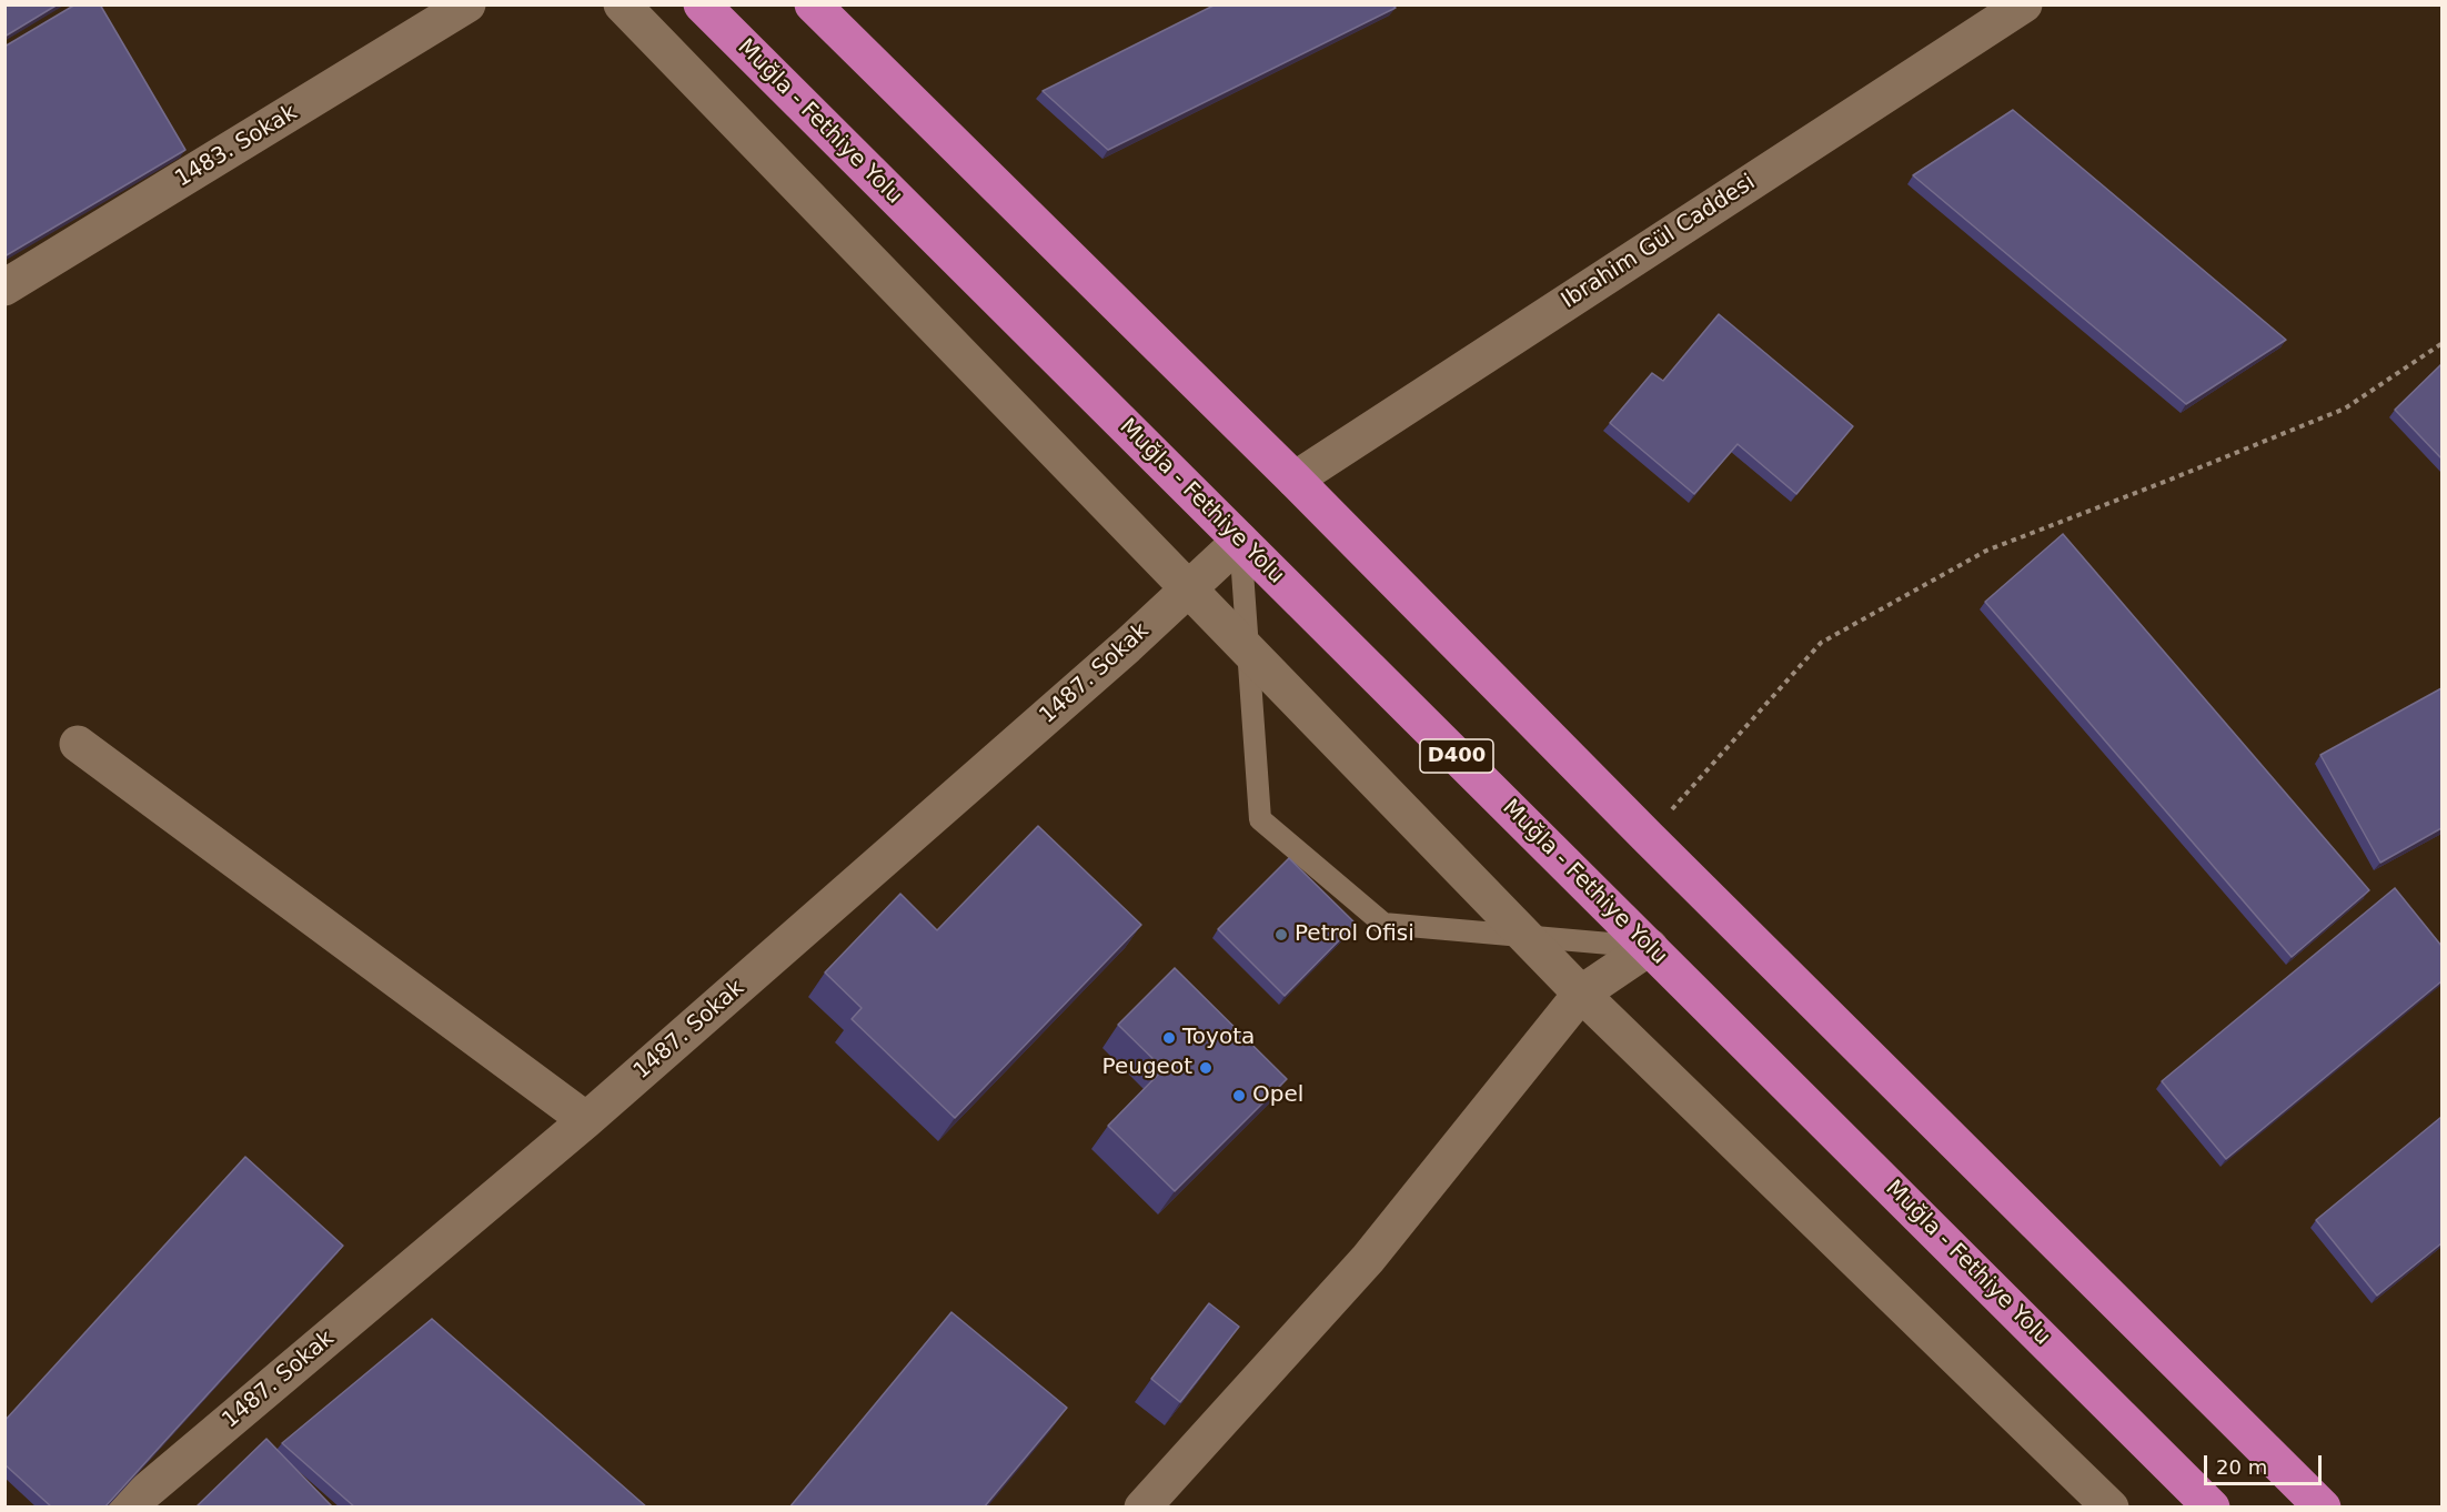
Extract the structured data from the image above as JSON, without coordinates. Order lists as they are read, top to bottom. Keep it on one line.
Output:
{"streets":{"highway":["Muğla - Fethiye Yolu","D400"],"street":["1483. Sokak","Ibrahim Gül Caddesi","1487. Sokak"]},"crossings":[["Muğla - Fethiye Yolu","1487. Sokak"]],"places":["Petrol Ofisi","Toyota","Peugeot","Opel"],"scale_bar":"20 m"}
